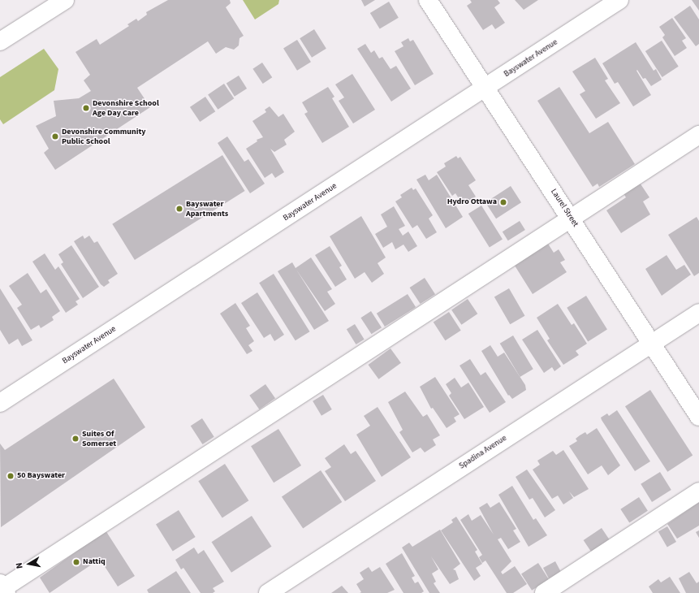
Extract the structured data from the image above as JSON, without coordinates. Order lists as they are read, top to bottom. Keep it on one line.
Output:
{"streets":{"street":["Bayswater Avenue","Laurel Street","Spadina Avenue"]},"crossings":[["Bayswater Avenue","Laurel Street"],["Laurel Street","Spadina Avenue"]],"places":["Devonshire School Age Day Care","Devonshire Community Public School","Hydro Ottawa","Bayswater Apartments","Suites Of Somerset","50 Bayswater","Nattiq"],"north":"left"}
